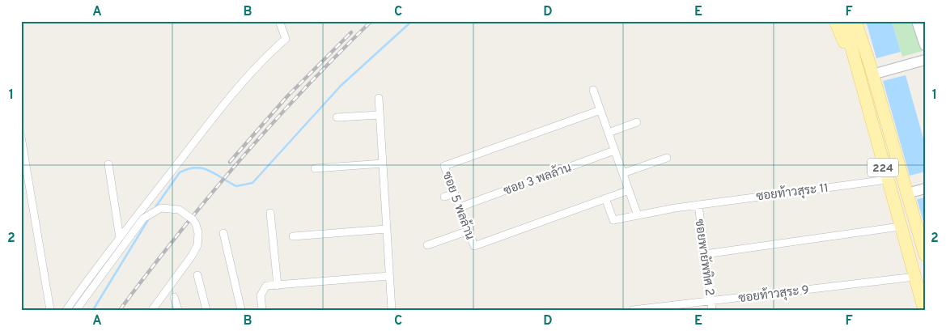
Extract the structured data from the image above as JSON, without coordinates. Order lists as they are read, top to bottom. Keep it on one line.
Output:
{"streets":{"main road":["224"],"street":["ซอย 3 พลล้าน","ซอยท้าวสุระ 11","ซอย 5 พลล้าน","ซอยพายัพทิศ 2","ซอยท้าวสุระ 9"]},"crossings":[["224","ซอยท้าวสุระ 11"],["224","ซอยท้าวสุระ 9"],["ซอย 3 พลล้าน","ซอย 5 พลล้าน"],["ซอยท้าวสุระ 11","ซอย 5 พลล้าน"],["ซอยท้าวสุระ 11","ซอยพายัพทิศ 2"],["ซอยพายัพทิศ 2","ซอยท้าวสุระ 9"]],"grid":{"columns":["A","B","C","D","E","F"],"rows":["1","2"]}}
